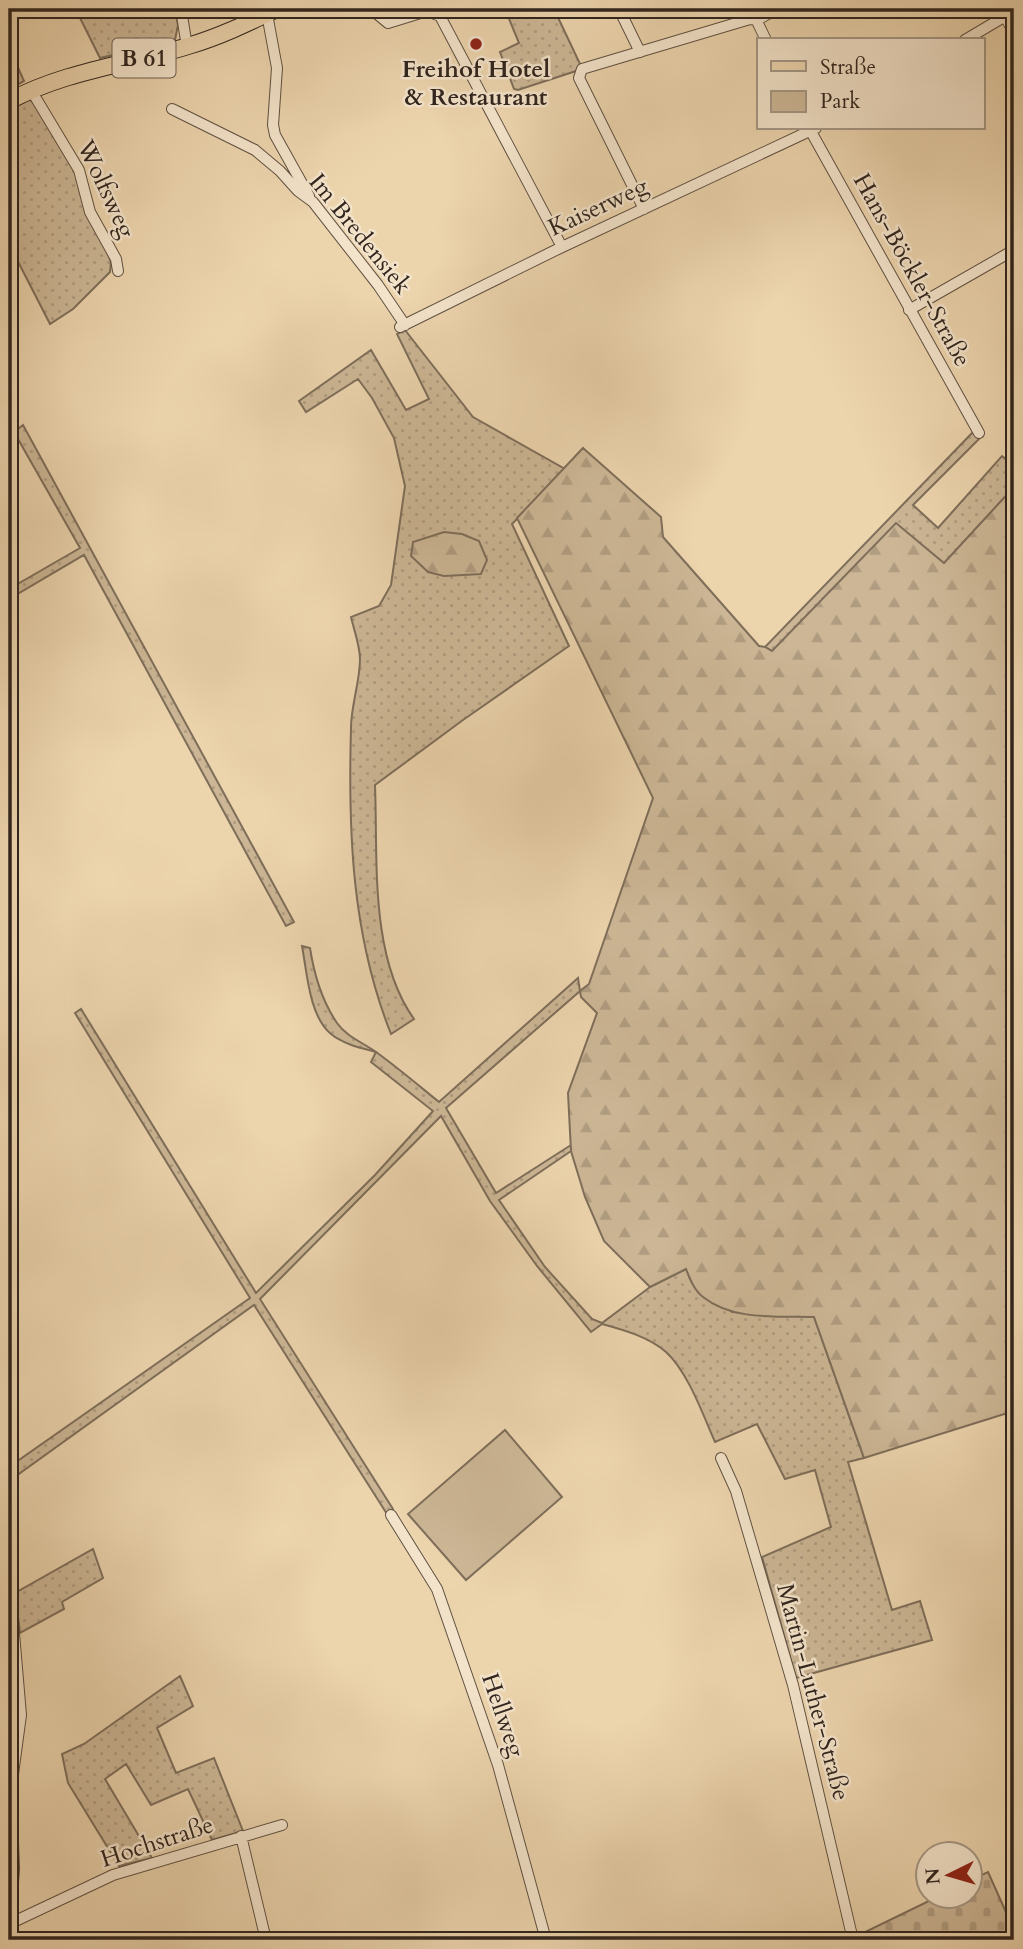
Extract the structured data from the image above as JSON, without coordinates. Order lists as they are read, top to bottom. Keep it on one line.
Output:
{"streets":{"main road":["B 61"],"street":["Wolfsweg","Kaiserweg","Im Bredensiek","Hans-Böckler-Straße","Martin-Luther-Straße","Hellweg","Hochstraße"]},"crossings":[["B 61","Wolfsweg"],["Kaiserweg","Im Bredensiek"]],"places":["Freihof Hotel & Restaurant"],"legend":["Straße","Park"],"north":"left"}
